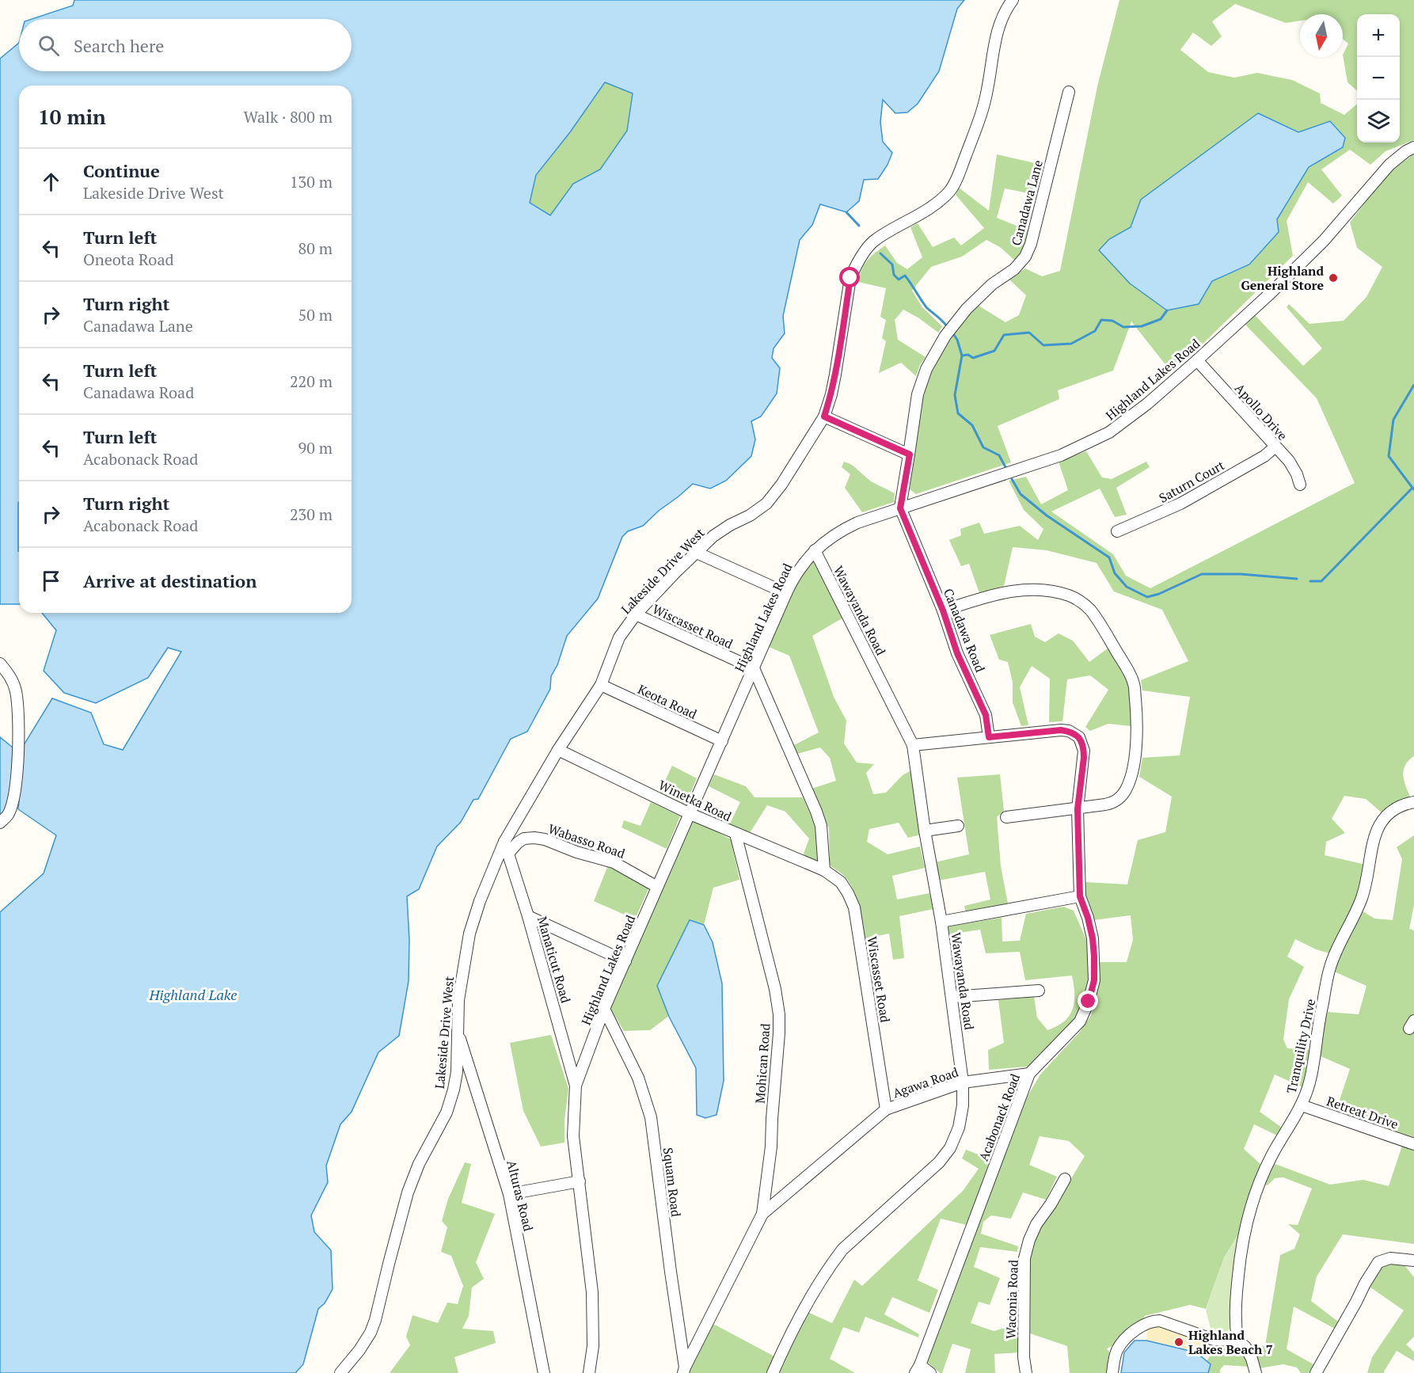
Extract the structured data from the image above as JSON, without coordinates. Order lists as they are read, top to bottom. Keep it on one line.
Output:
{"streets":{"street":["Canadawa Lane","Highland Lakes Road","Apollo Drive","Saturn Court","Lakeside Drive West","Wawayanda Road","Wiscasset Road","Canadawa Road","Keota Road","Winetka Road","Wabasso Road","Manaticut Road","Tranquility Drive","Mohican Road","Agawa Road","Retreat Drive","Acabonack Road","Squam Road","Alturas Road","Waconia Road"]},"crossings":[["Canadawa Lane","Highland Lakes Road"],["Canadawa Lane","Canadawa Road"],["Highland Lakes Road","Apollo Drive"],["Highland Lakes Road","Wawayanda Road"],["Highland Lakes Road","Wiscasset Road"],["Highland Lakes Road","Canadawa Road"],["Highland Lakes Road","Keota Road"],["Highland Lakes Road","Winetka Road"],["Highland Lakes Road","Wabasso Road"],["Highland Lakes Road","Manaticut Road"],["Highland Lakes Road","Squam Road"],["Apollo Drive","Saturn Court"],["Lakeside Drive West","Wiscasset Road"],["Lakeside Drive West","Keota Road"],["Lakeside Drive West","Winetka Road"],["Lakeside Drive West","Manaticut Road"],["Lakeside Drive West","Alturas Road"],["Wawayanda Road","Agawa Road"],["Wawayanda Road","Acabonack Road"],["Wiscasset Road","Winetka Road"],["Wiscasset Road","Agawa Road"],["Canadawa Road","Acabonack Road"],["Winetka Road","Mohican Road"],["Wabasso Road","Manaticut Road"],["Tranquility Drive","Retreat Drive"],["Agawa Road","Acabonack Road"]],"water":["Highland Lake"],"places":["Highland General Store","Highland Lakes Beach 7"],"north":"bottom","page":{"map_buttons":["+","−"],"search":"Search here","heading":["10 min","Walk · 800 m"],"list":[["Continue","Lakeside Drive West","130 m"],["Turn left","Oneota Road","80 m"],["Turn right","Canadawa Lane","50 m"],["Turn left","Canadawa Road","220 m"],["Turn left","Acabonack Road","90 m"],["Turn right","Acabonack Road","230 m"],"Arrive at destination"]}}
